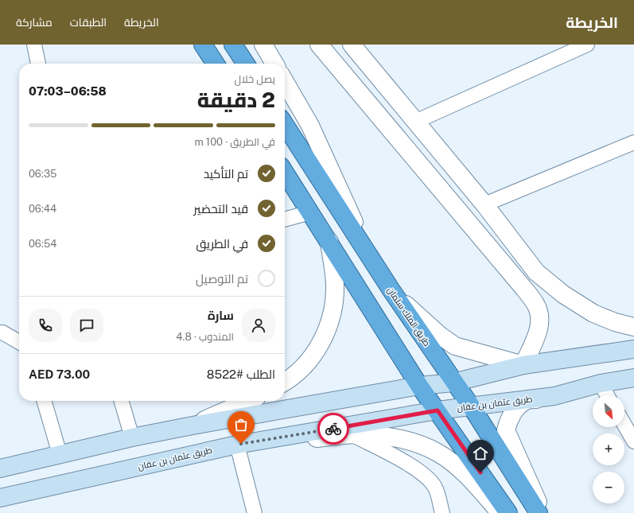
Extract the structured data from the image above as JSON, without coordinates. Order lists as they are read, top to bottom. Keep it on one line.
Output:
{"streets":{"highway":["طريق الملك سلمان"],"main road":["طريق عثمان بن عفان"]},"crossings":[["طريق الملك سلمان","طريق عثمان بن عفان"]],"north":"bottom right","page":{"header":"الخريطة","nav":["الخريطة","الطبقات","مشاركة"],"heading":["2 دقيقة","يصل خلال","06:58–07:03"],"panel":["سارة","المندوب · 4.8","الطلب #8522","AED 73.00"],"bar":"في الطريق · 100 m","list":[["تم التأكيد","06:35"],["قيد التحضير","06:44"],["في الطريق","06:54"],"تم التوصيل"],"map_buttons":["+","−"]}}
